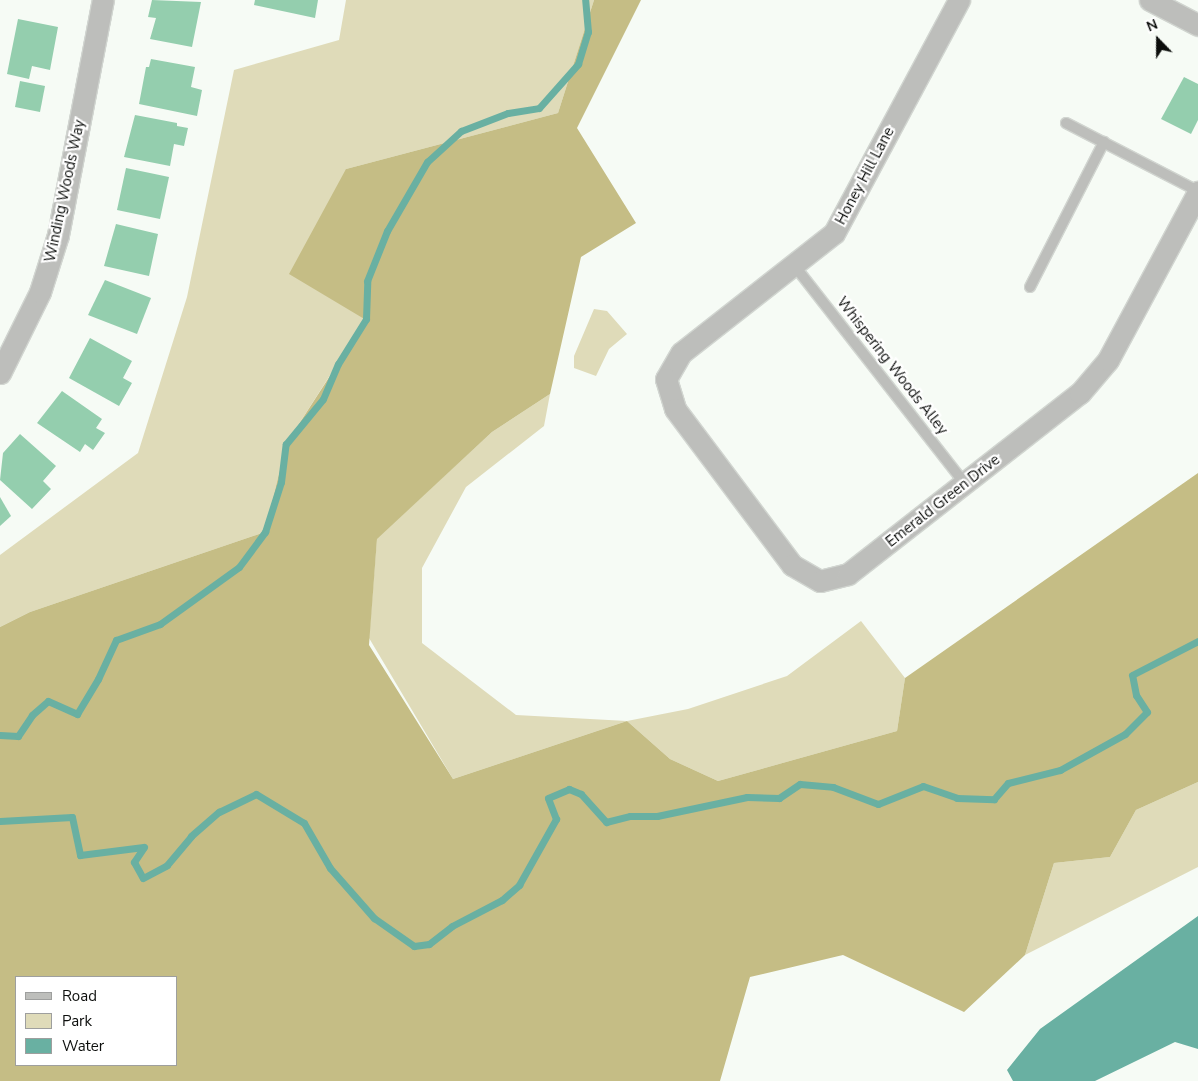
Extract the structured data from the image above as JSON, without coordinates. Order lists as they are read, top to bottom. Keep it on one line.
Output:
{"streets":{"street":["Honey Hill Lane","Winding Woods Way","Emerald Green Drive"],"lane":["Whispering Woods Alley"]},"crossings":[["Honey Hill Lane","Whispering Woods Alley"],["Honey Hill Lane","Emerald Green Drive"],["Whispering Woods Alley","Emerald Green Drive"]],"legend":["Road","Park","Water"],"north":"top"}
